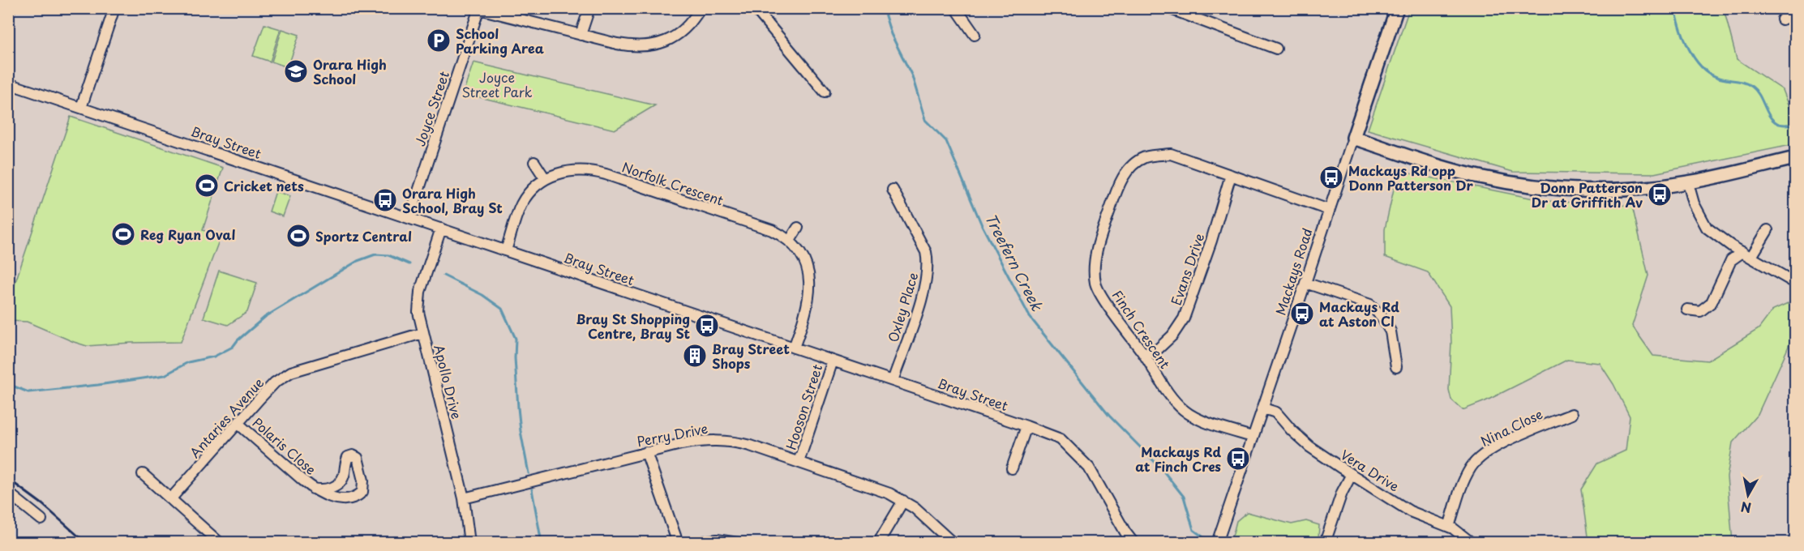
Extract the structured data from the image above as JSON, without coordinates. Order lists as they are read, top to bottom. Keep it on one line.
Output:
{"streets":{"main road":["Mackays Road"],"street":["Joyce Street","Bray Street","Norfolk Crescent","Evans Drive","Oxley Place","Finch Crescent","Apollo Drive","Hooson Street","Antaries Avenue","Nina Close","Perry Drive","Polaris Close","Vera Drive"]},"crossings":[["Joyce Street","Bray Street"],["Bray Street","Norfolk Crescent"],["Bray Street","Oxley Place"],["Bray Street","Apollo Drive"],["Bray Street","Hooson Street"],["Evans Drive","Finch Crescent"],["Mackays Road","Finch Crescent"],["Mackays Road","Vera Drive"],["Apollo Drive","Antaries Avenue"],["Apollo Drive","Perry Drive"],["Hooson Street","Perry Drive"],["Antaries Avenue","Polaris Close"],["Nina Close","Vera Drive"]],"water":["Treefern Creek"],"parks":["Joyce Street Park"],"places":{"parking":["School Parking Area"],"school or university":["Orara High School"],"bus stop":["Mackays Rd opp Donn Patterson Dr","Donn Patterson Dr at Griffith Av","Orara High School, Bray St","Mackays Rd at Aston Cl","Bray St Shopping Centre, Bray St","Mackays Rd at Finch Cres"],"sports":["Cricket nets","Reg Ryan Oval","Sportz Central"],"building":["Bray Street Shops"]},"north":"bottom"}
